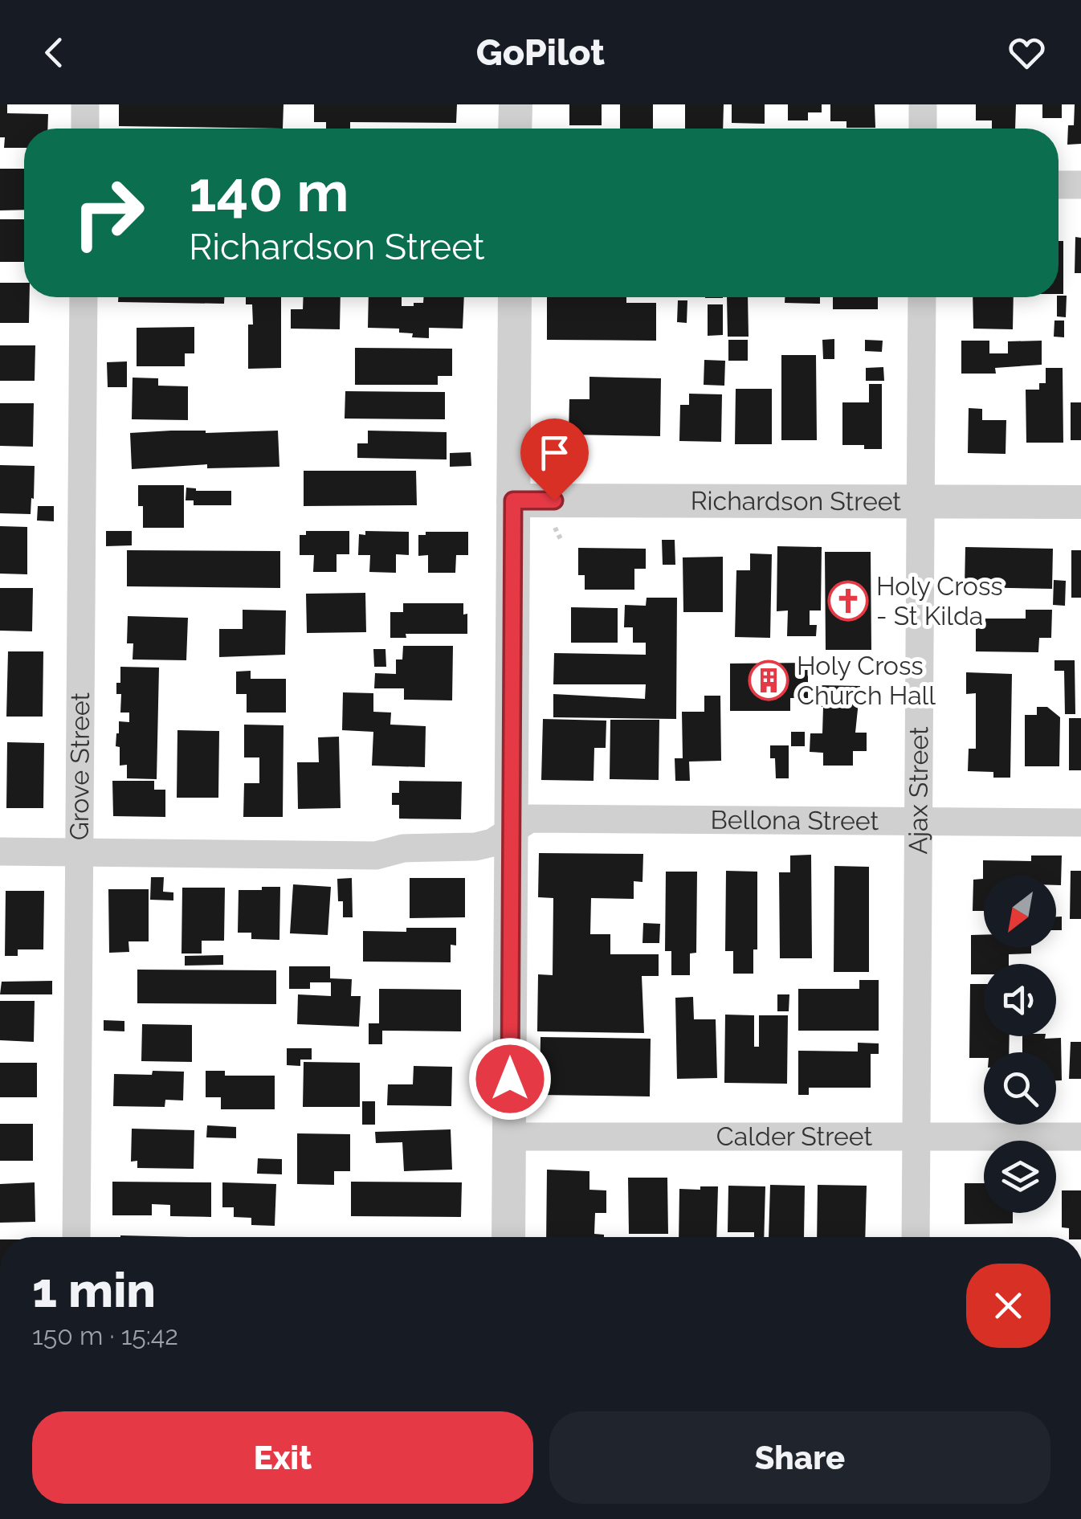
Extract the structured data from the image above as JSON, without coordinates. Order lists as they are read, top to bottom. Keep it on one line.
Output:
{"streets":{"street":["Richardson Street","Grove Street","Ajax Street","Bellona Street","Calder Street"]},"crossings":[["Richardson Street","Ajax Street"],["Grove Street","Bellona Street"],["Ajax Street","Bellona Street"],["Ajax Street","Calder Street"]],"places":{"church":["Holy Cross - St Kilda"],"building":["Holy Cross Church Hall"]},"north":"bottom left","page":{"header":"GoPilot","turn":["140 m","Richardson Street"],"heading":["1 min","150 m · 15:42"],"buttons":["Exit","Share"]}}
